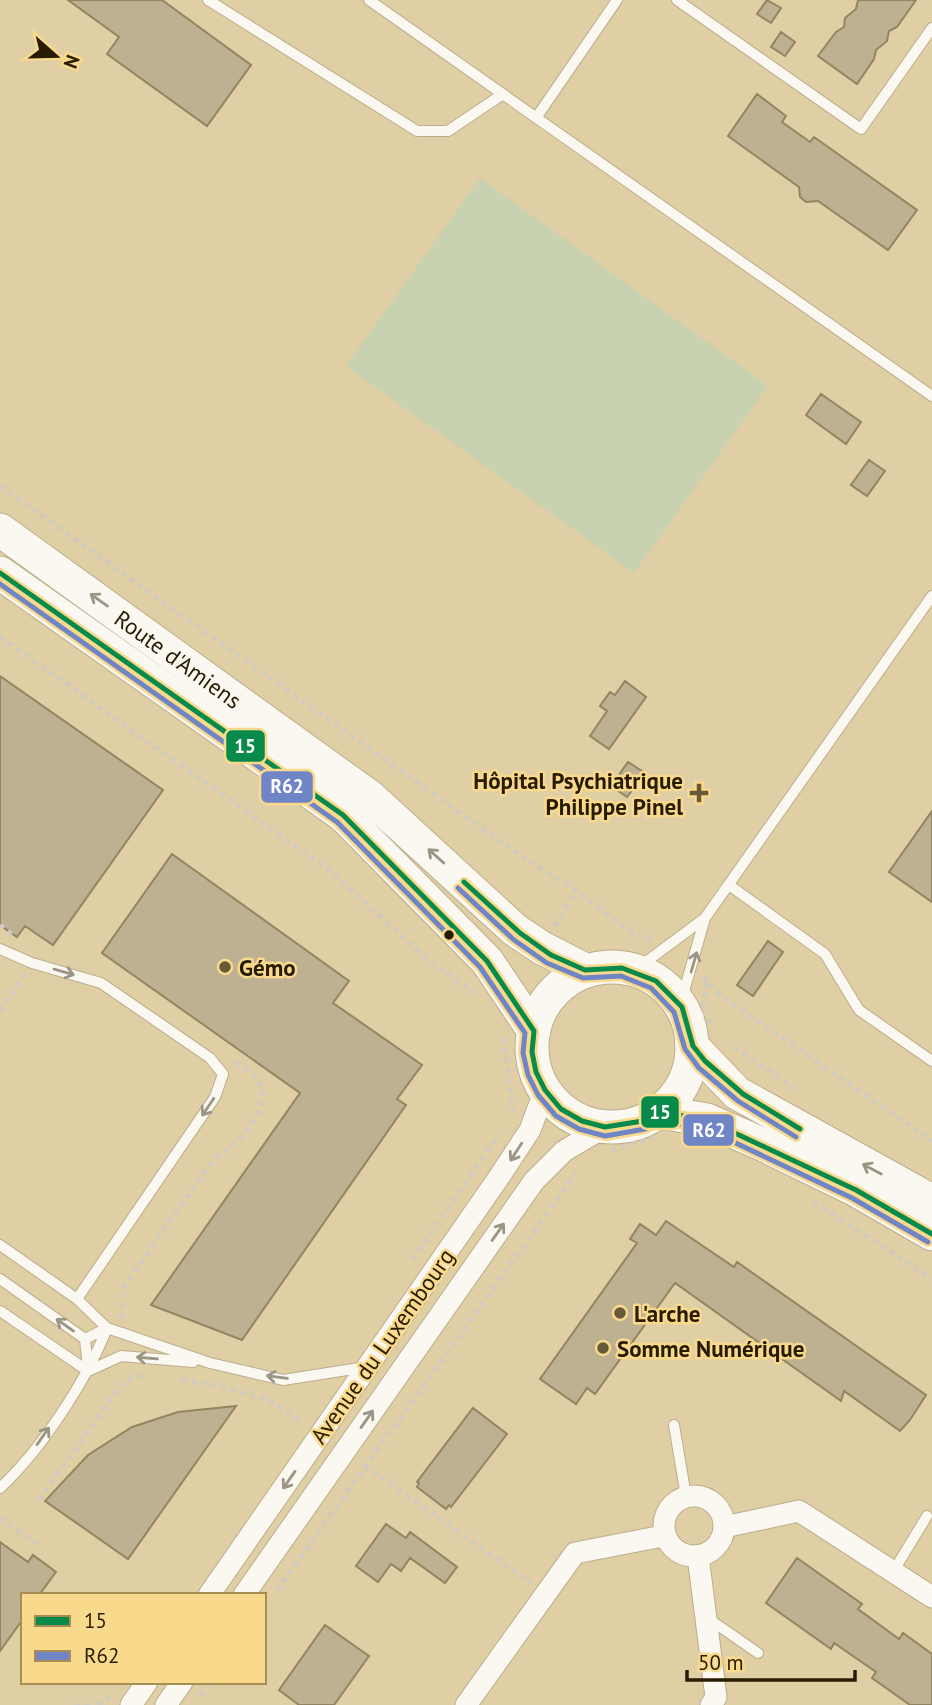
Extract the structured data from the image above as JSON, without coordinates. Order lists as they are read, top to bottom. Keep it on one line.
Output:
{"streets":{"main road":["Route d'Amiens"],"street":["Avenue du Luxembourg"]},"crossings":[["Route d'Amiens","Avenue du Luxembourg"]],"places":{"health":["Hôpital Psychiatrique Philippe Pinel"],"other":["Gémo","L'arche","Somme Numérique"]},"lines":["transit line 15","transit line R62"],"legend":["15","R62"],"scale_bar":"50 m","north":"right"}
